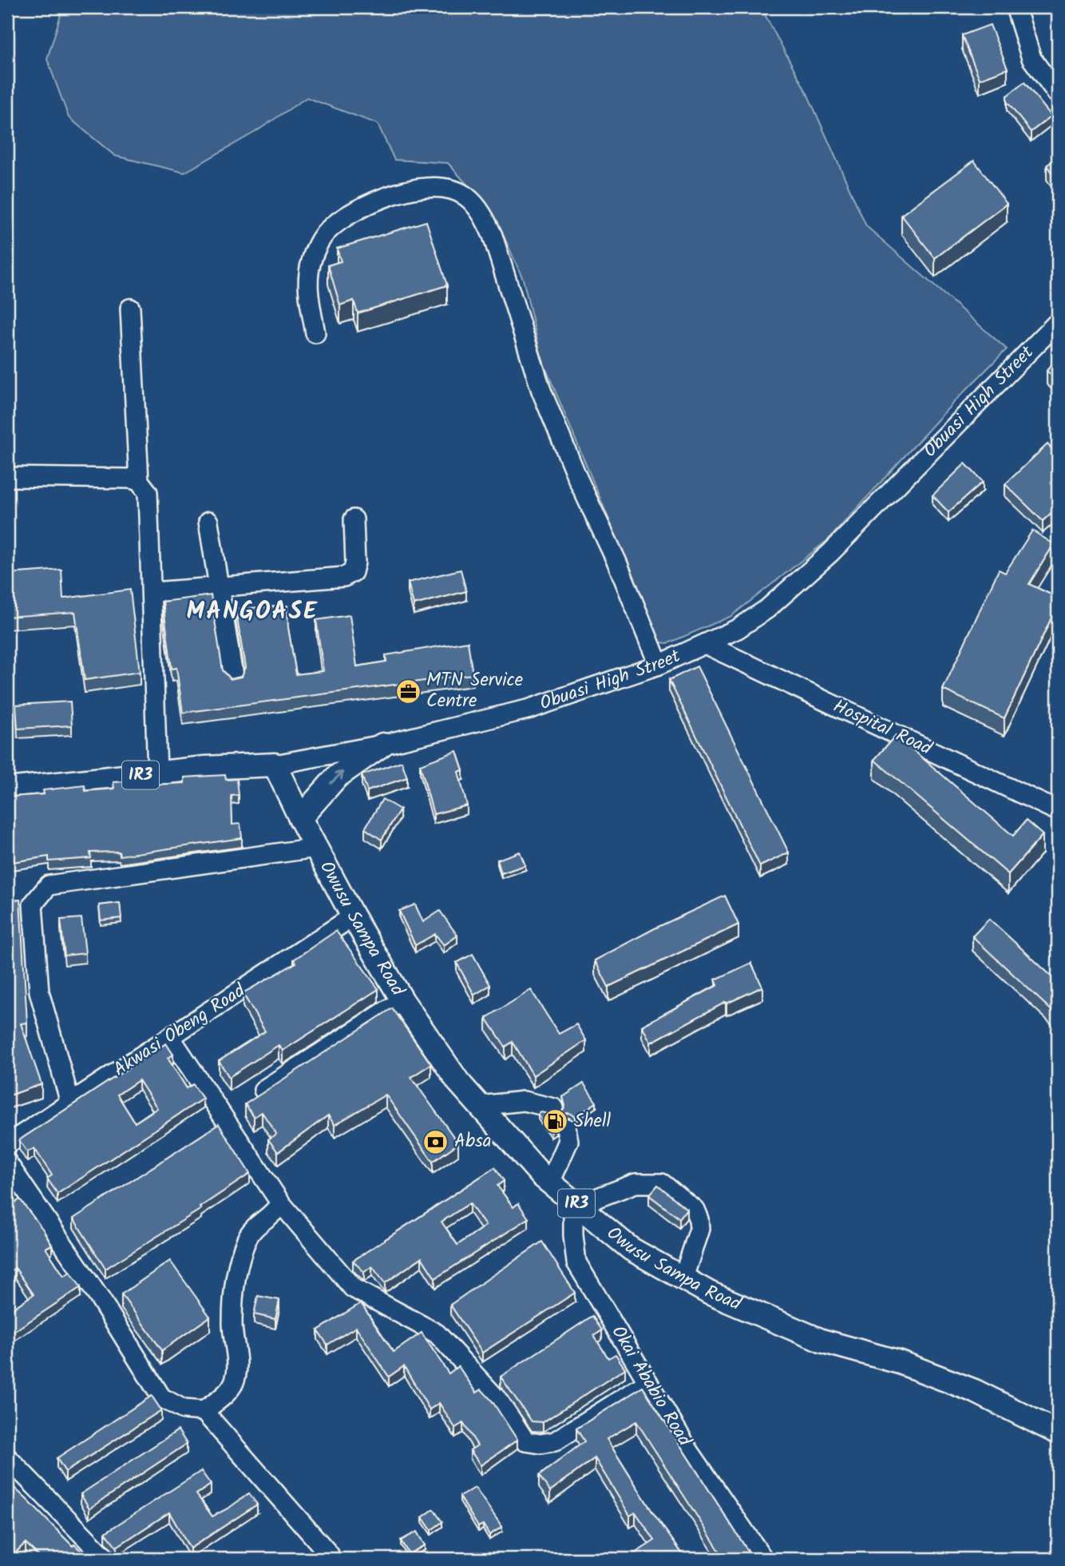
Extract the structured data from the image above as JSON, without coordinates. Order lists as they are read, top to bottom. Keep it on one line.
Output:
{"streets":{"main road":["Obuasi High Street","IR3","Owusu Sampa Road"],"street":["Hospital Road","Akwasi Obeng Road","Okai Ababio Road"]},"crossings":[["Obuasi High Street","Hospital Road"],["Obuasi High Street","Owusu Sampa Road"],["Owusu Sampa Road","Akwasi Obeng Road"],["Owusu Sampa Road","Okai Ababio Road"]],"districts":["MANGOASE"],"places":{"office":["MTN Service Centre"],"fuel station":["Shell"],"bank":["Absa"]}}
